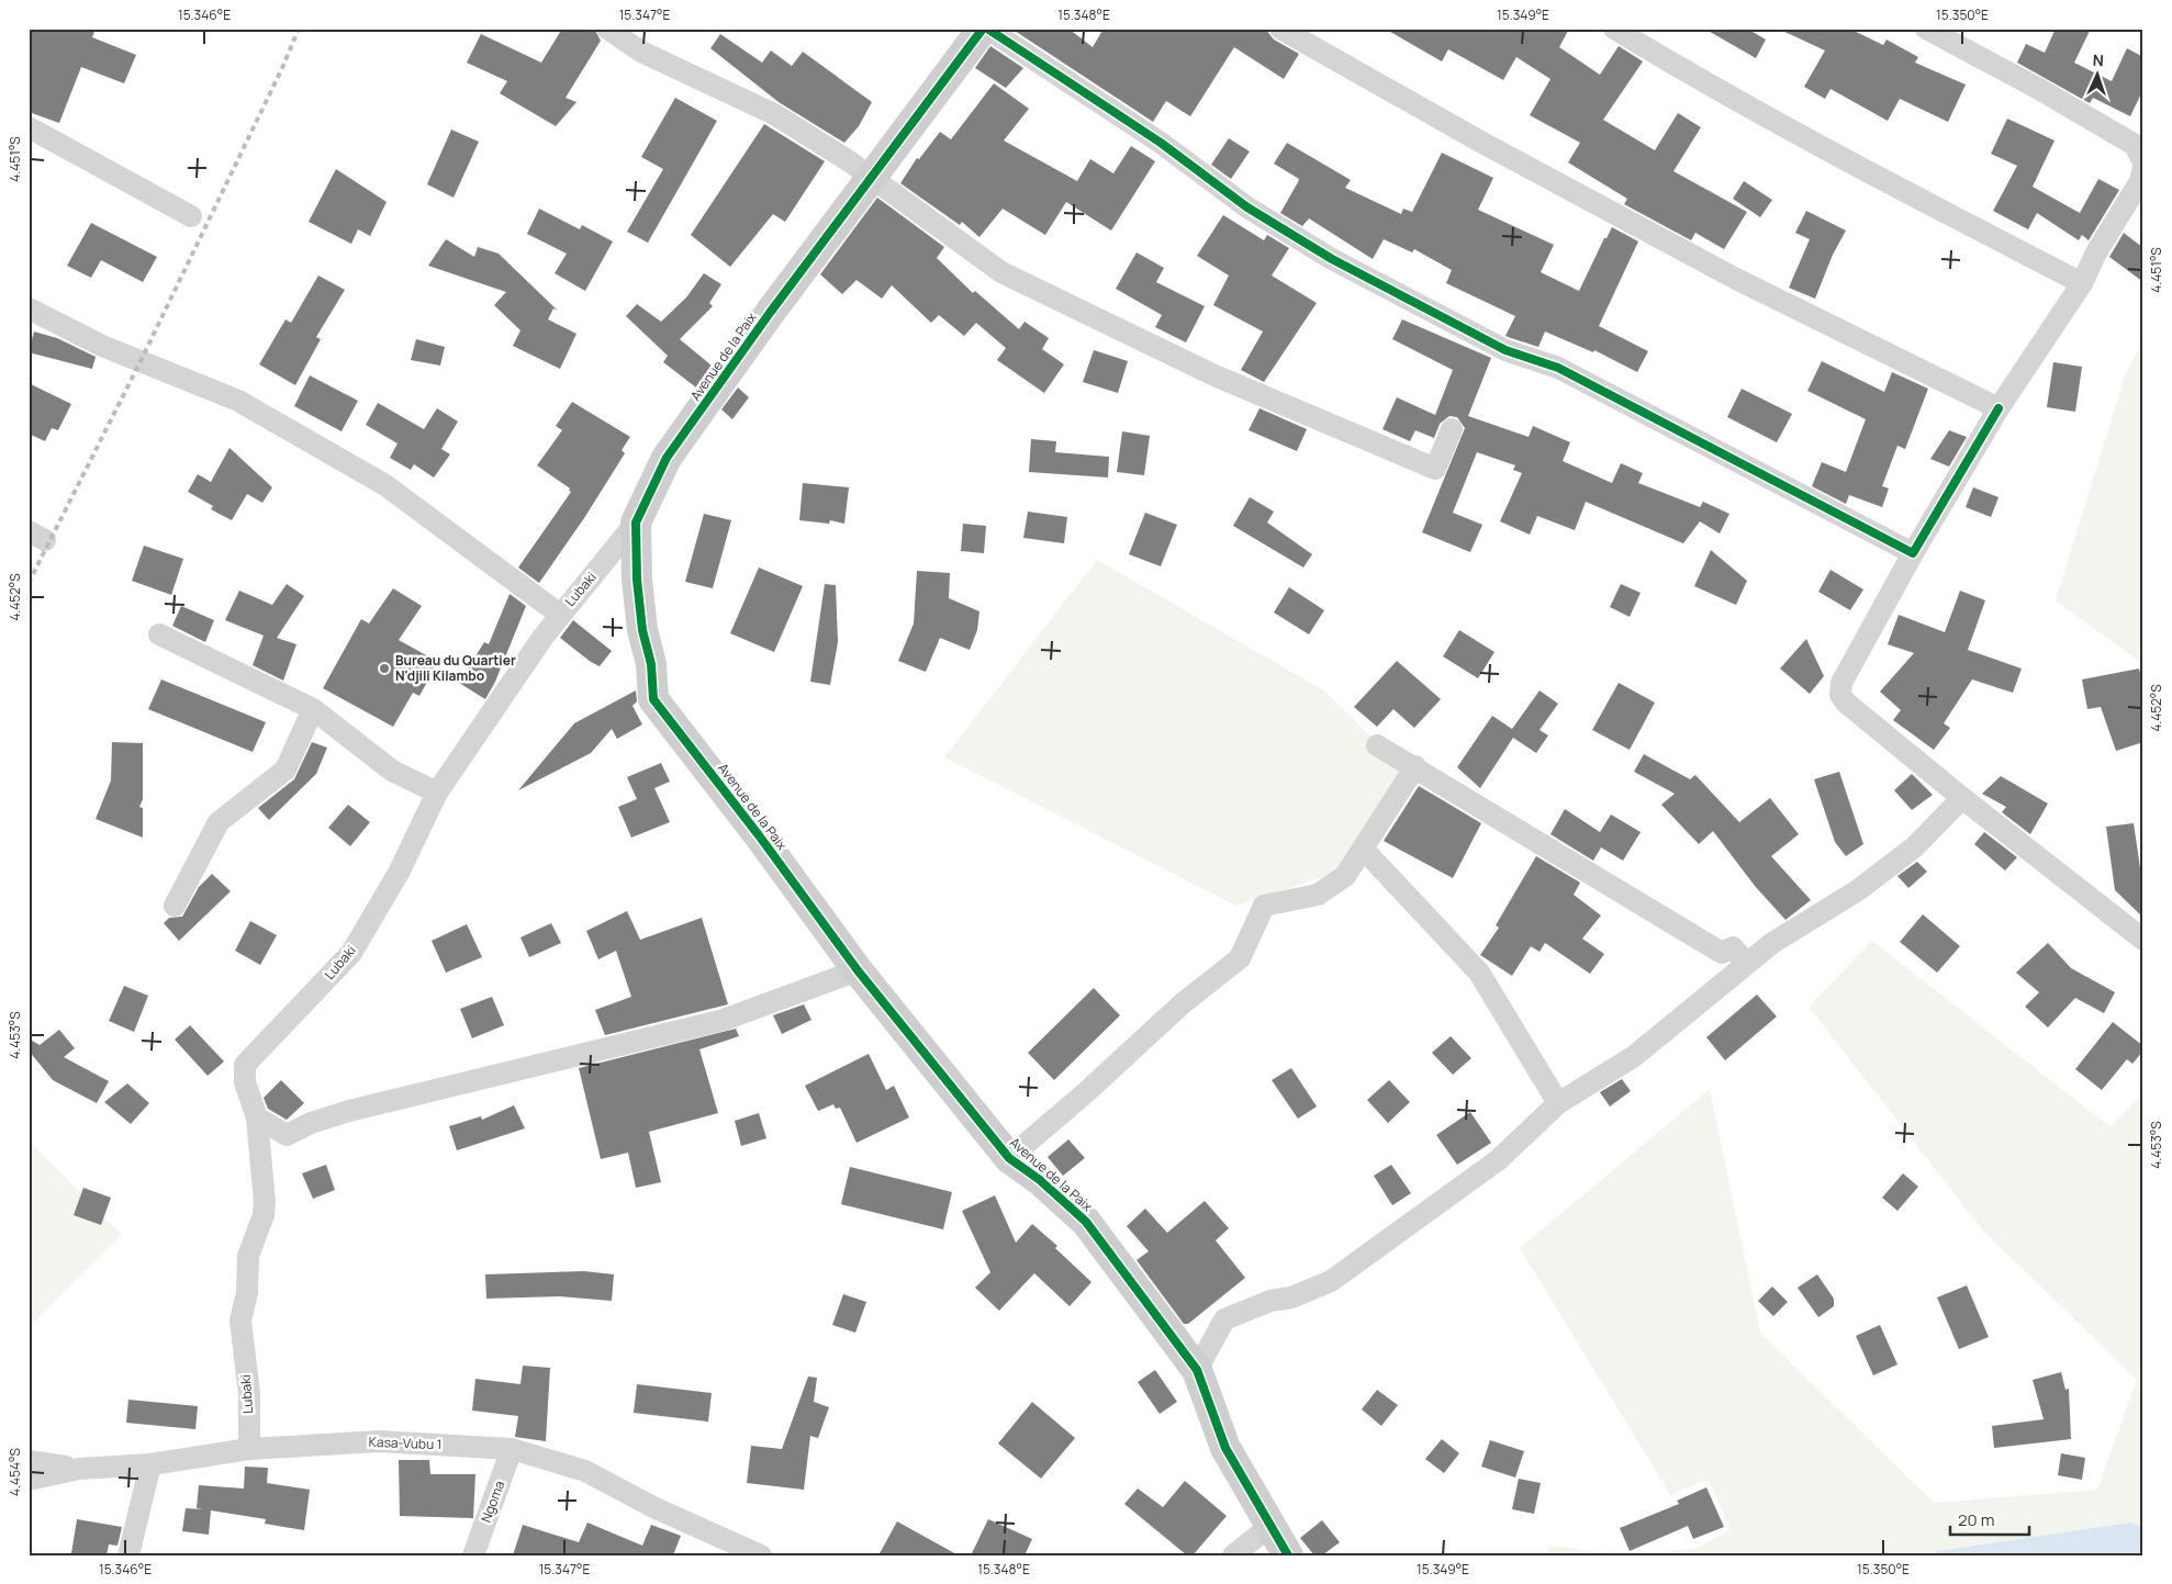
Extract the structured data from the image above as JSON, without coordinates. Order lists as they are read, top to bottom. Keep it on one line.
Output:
{"streets":{"street":["Avenue de la Paix","Lubaki","Kasa-Vubu 1","Ngoma"]},"crossings":[["Avenue de la Paix","Lubaki"],["Lubaki","Kasa-Vubu 1"],["Kasa-Vubu 1","Ngoma"]],"places":["Bureau du Quartier N'djili Kilambo"],"scale_bar":"20 m","north":"top","coordinates":["15.346°E","15.347°E","15.348°E","15.349°E","15.350°E","4.451°S","4.452°S","4.453°S","4.454°S"]}
